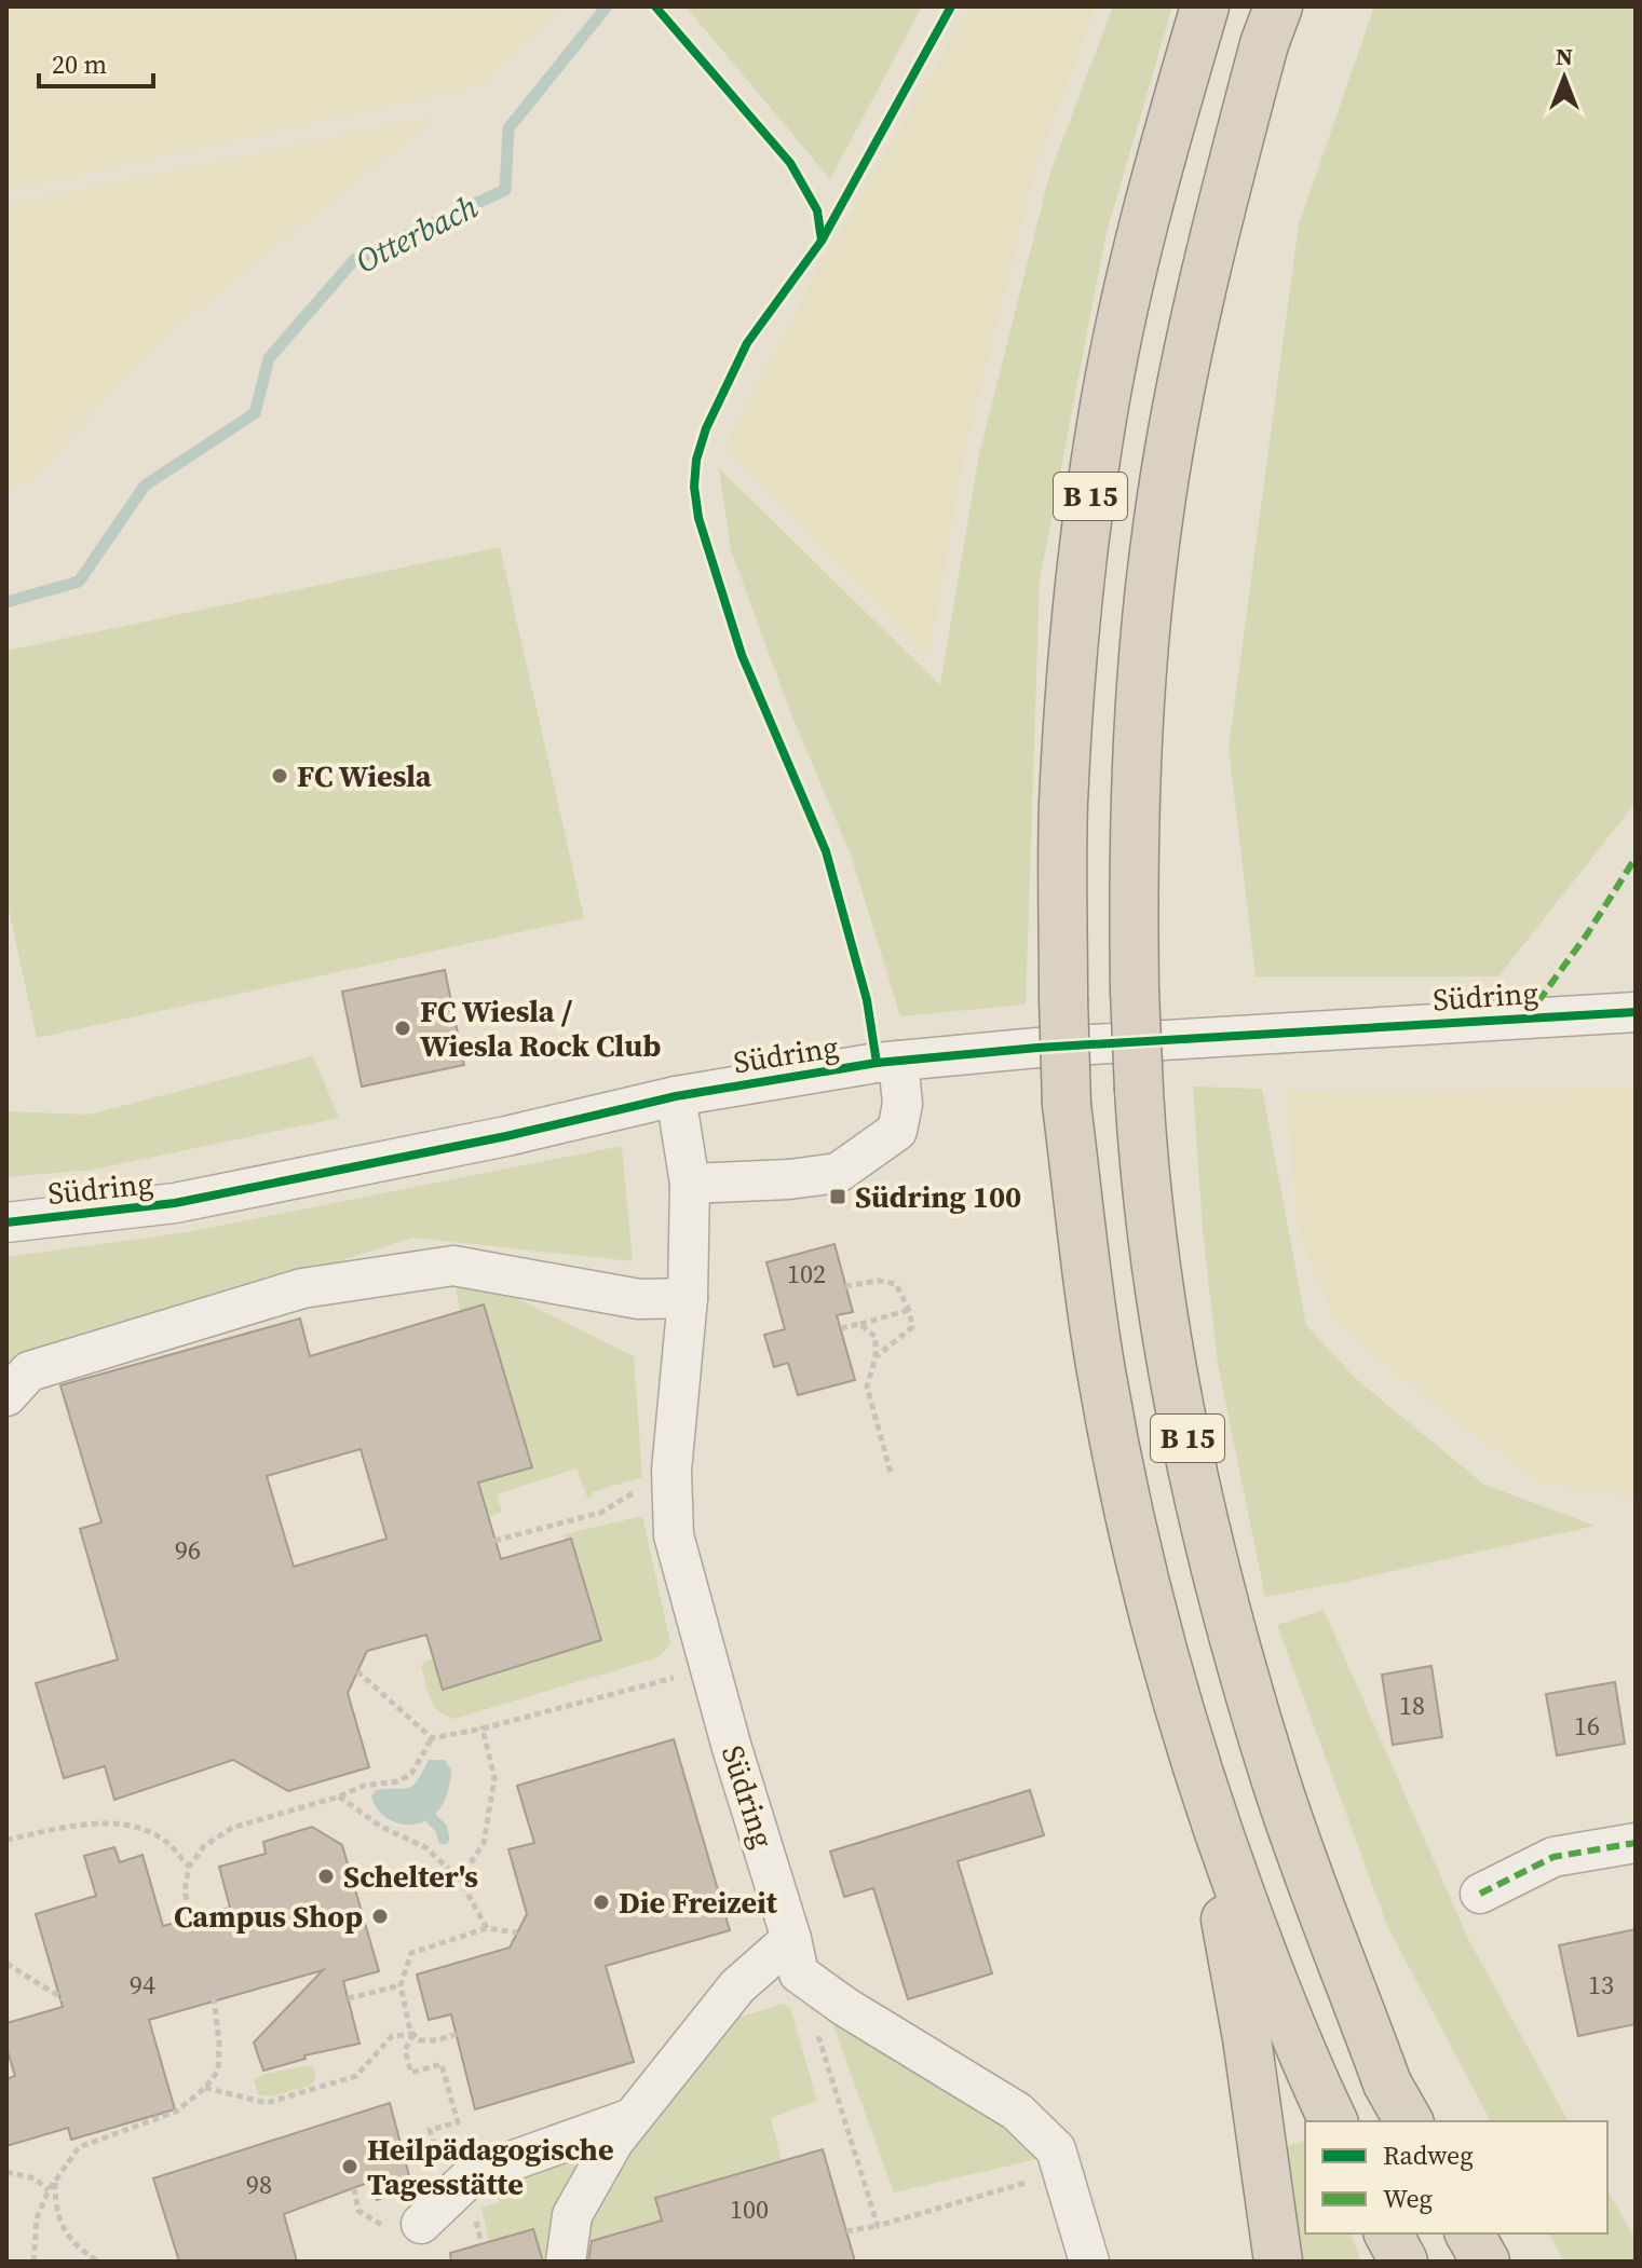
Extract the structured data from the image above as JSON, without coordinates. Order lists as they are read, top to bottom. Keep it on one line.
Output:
{"streets":{"highway":["B 15"],"street":["Südring"]},"water":["Otterbach"],"places":{"other":["FC Wiesla","FC Wiesla / Wiesla Rock Club","Schelter's","Die Freizeit","Campus Shop","Heilpädagogische Tagesstätte"],"transit":["Südring 100"]},"house_numbers":["102","96","18","16","94","13","98","100"],"legend":["Radweg","Weg"],"scale_bar":"20 m","north":"top"}
